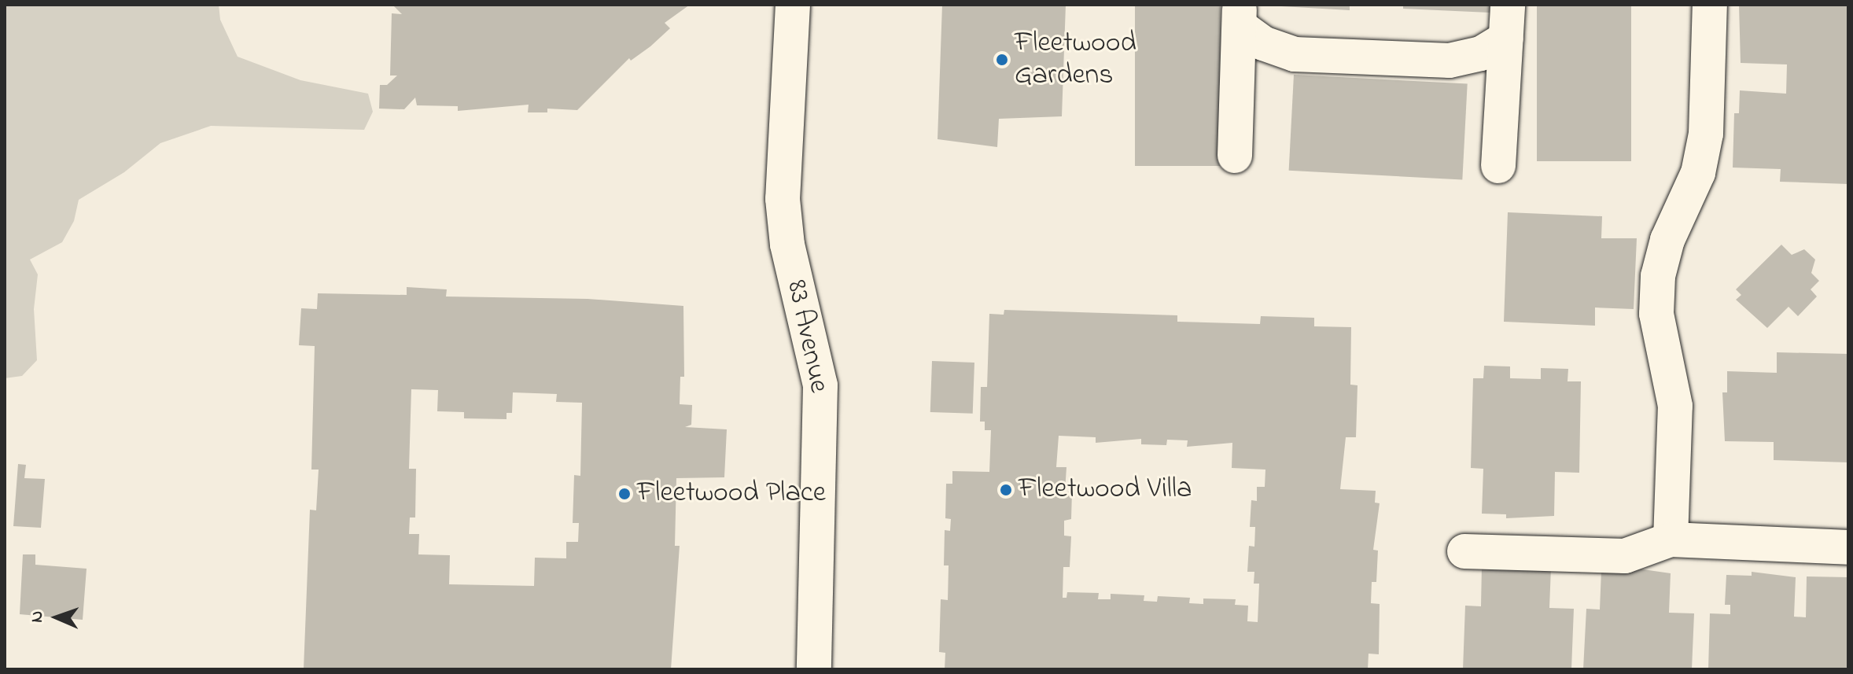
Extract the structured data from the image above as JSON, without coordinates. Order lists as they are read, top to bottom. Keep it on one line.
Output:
{"streets":{"street":["83 Avenue"]},"places":["Fleetwood Gardens","Fleetwood Villa","Fleetwood Place"],"north":"left"}
